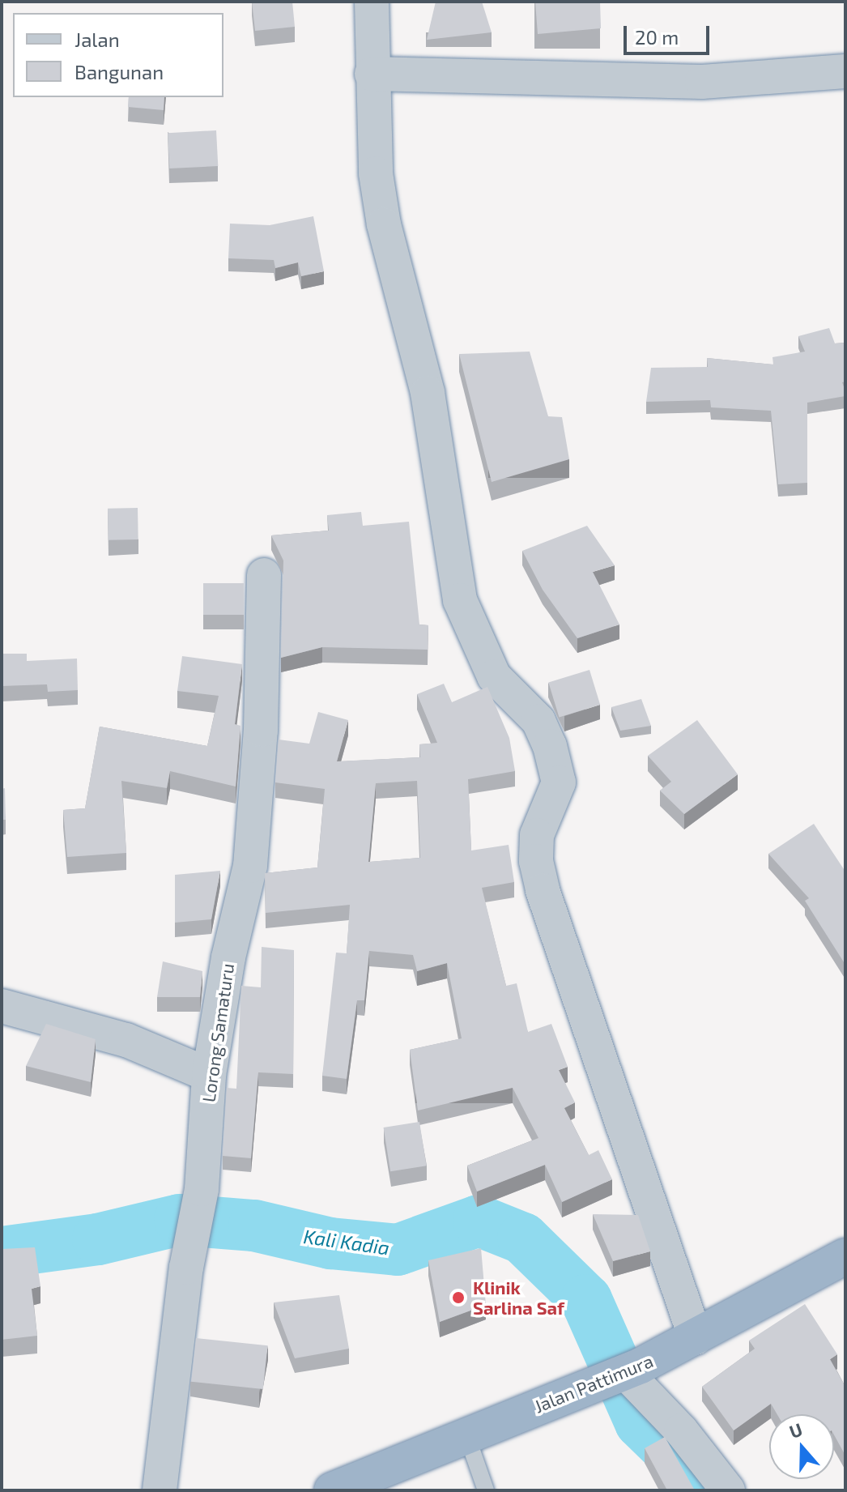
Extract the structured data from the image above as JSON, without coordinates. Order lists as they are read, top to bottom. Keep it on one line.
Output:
{"streets":{"highway":["Jalan Pattimura"],"street":["Lorong Samaturu"]},"water":["Kali Kadia"],"places":["Klinik Sarlina Saf"],"legend":["Jalan","Bangunan"],"scale_bar":"20 m","north":"top"}
